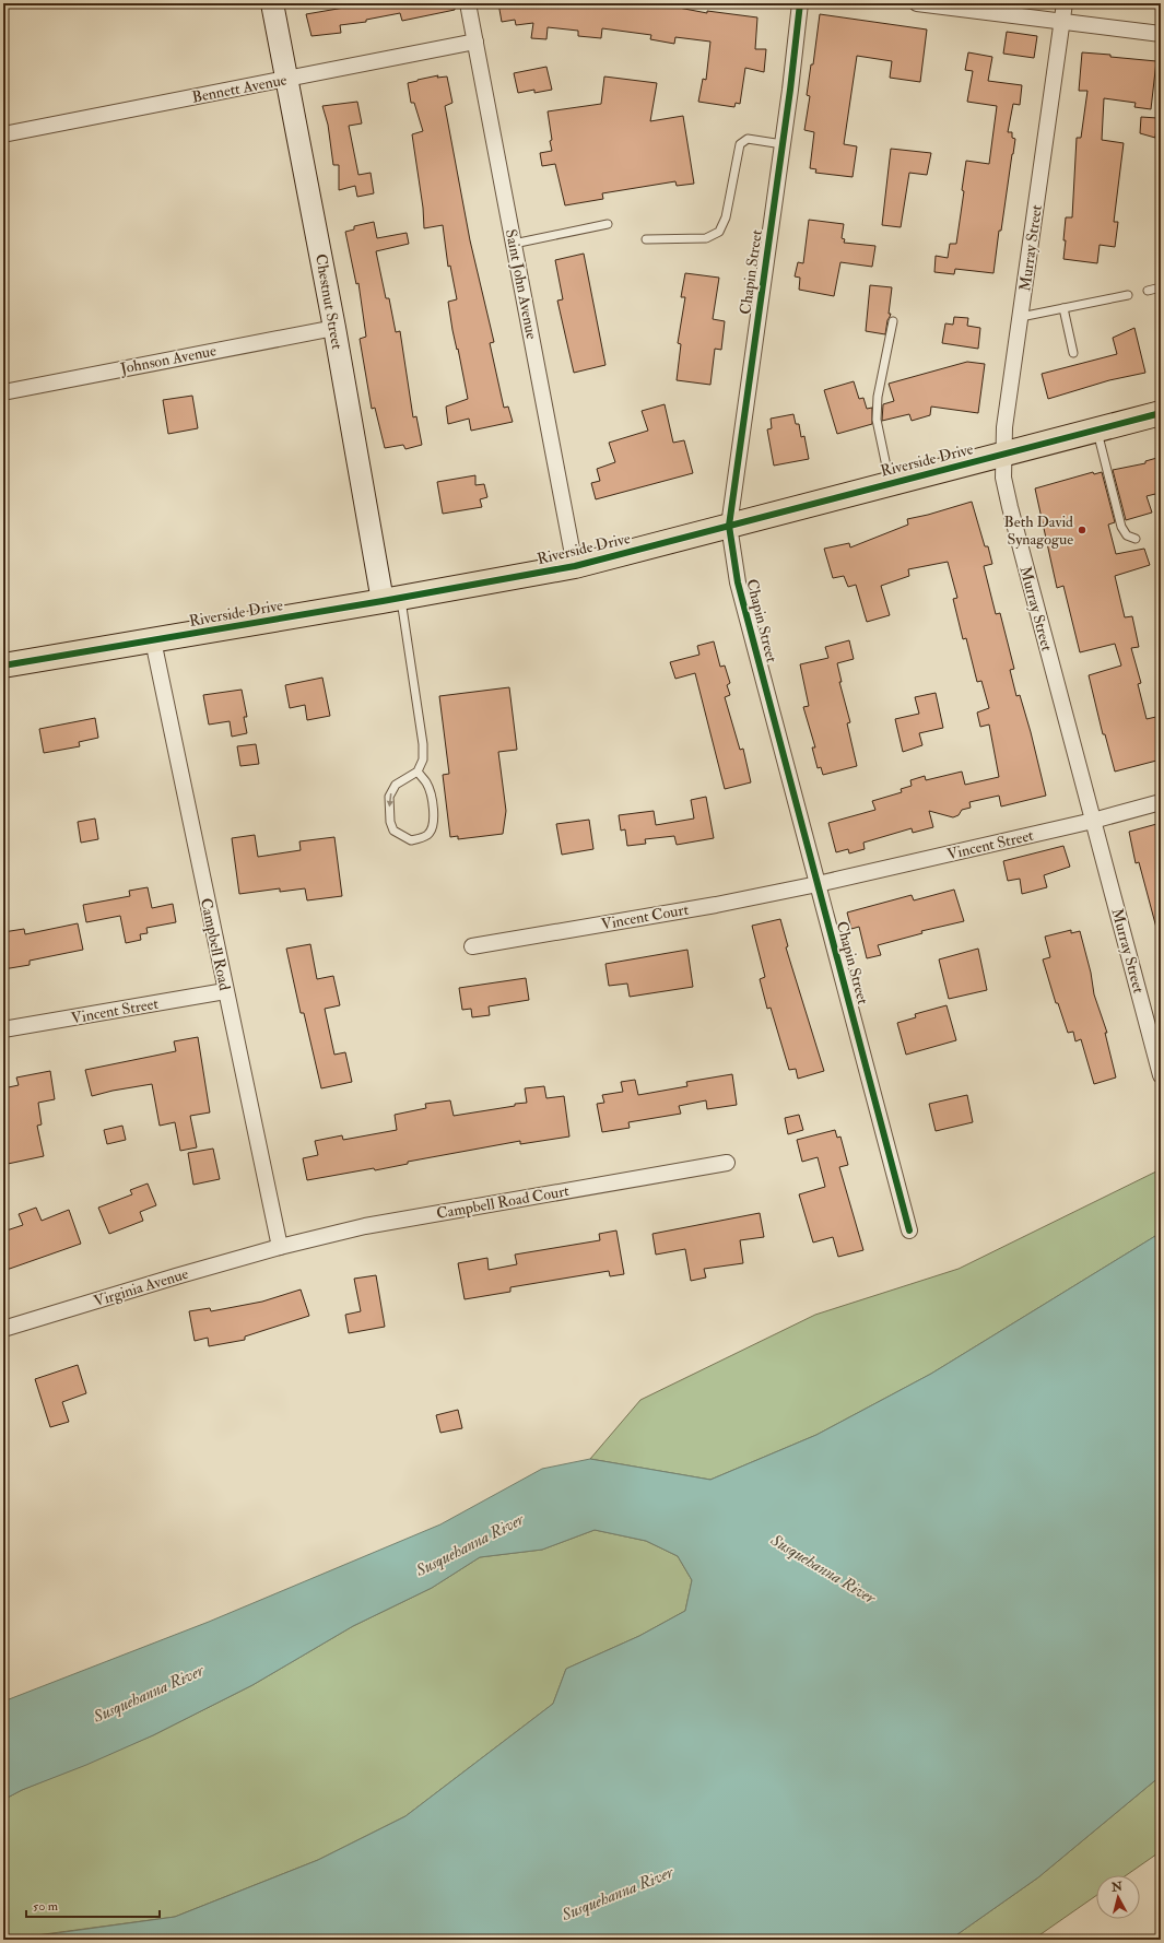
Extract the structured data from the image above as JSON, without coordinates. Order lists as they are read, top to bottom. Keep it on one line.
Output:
{"streets":{"main road":["Riverside Drive"],"street":["Bennett Avenue","Murray Street","Chapin Street","Saint John Avenue","Chestnut Street","Johnson Avenue","Vincent Street","Vincent Court","Campbell Road","Campbell Road Court","Virginia Avenue"]},"crossings":[["Bennett Avenue","Saint John Avenue"],["Bennett Avenue","Chestnut Street"],["Murray Street","Riverside Drive"],["Murray Street","Vincent Street"],["Chapin Street","Riverside Drive"],["Chapin Street","Vincent Street"],["Chapin Street","Vincent Court"],["Saint John Avenue","Riverside Drive"],["Chestnut Street","Johnson Avenue"],["Chestnut Street","Riverside Drive"],["Riverside Drive","Campbell Road"],["Vincent Street","Vincent Court"],["Vincent Street","Campbell Road"],["Campbell Road","Campbell Road Court"],["Campbell Road","Virginia Avenue"],["Campbell Road Court","Virginia Avenue"]],"water":["Susquehanna River"],"places":["Beth David Synagogue"],"scale_bar":"50 m","north":"top"}
